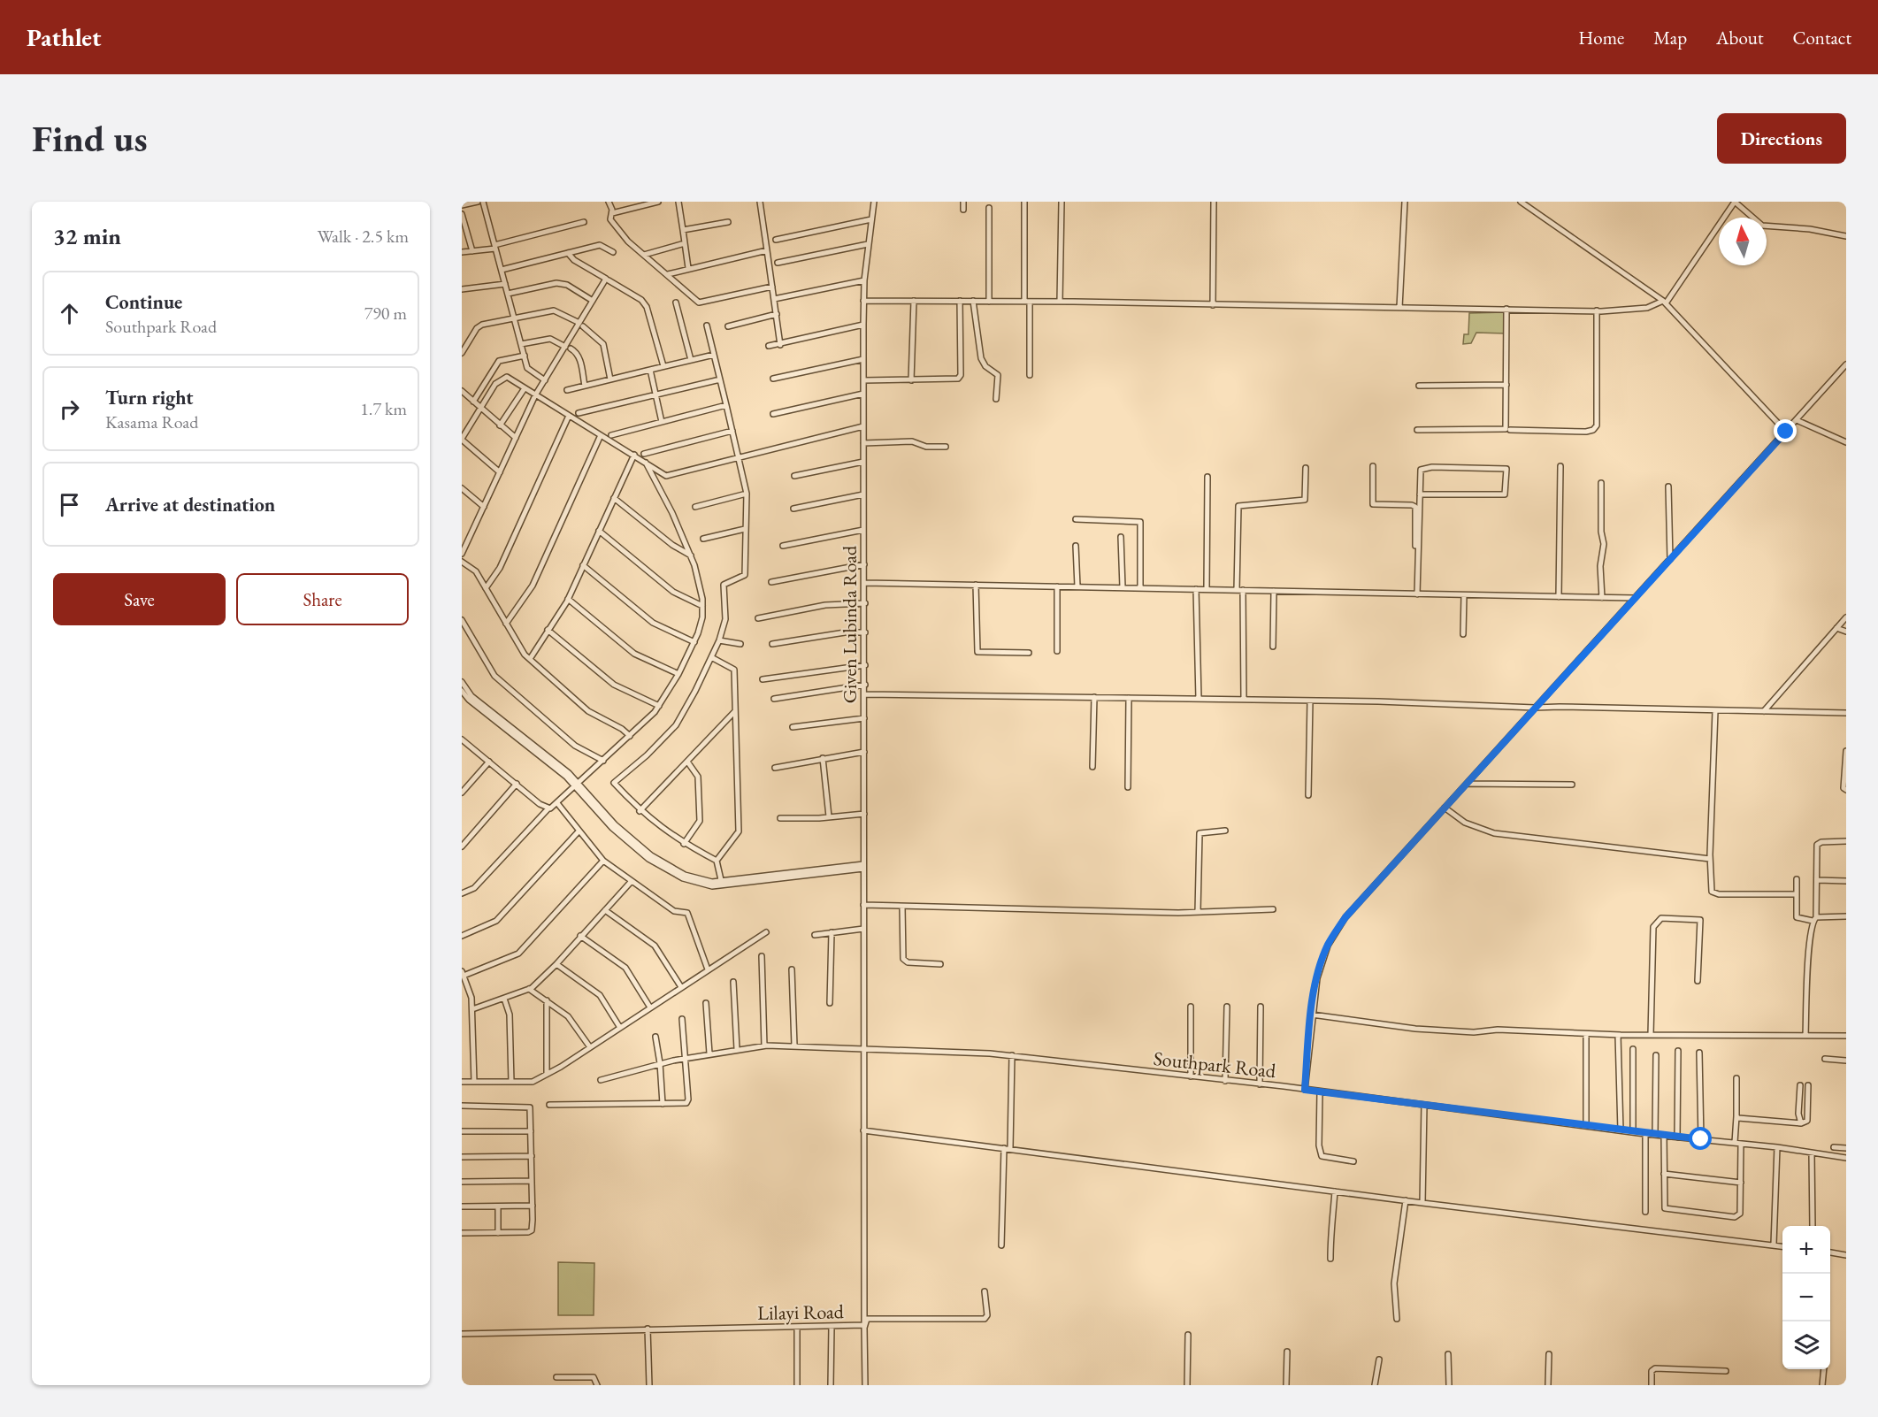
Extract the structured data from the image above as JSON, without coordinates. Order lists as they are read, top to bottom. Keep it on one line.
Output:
{"streets":{"street":["Given Lubinda Road","Southpark Road","Lilayi Road"]},"crossings":[["Given Lubinda Road","Southpark Road"],["Given Lubinda Road","Lilayi Road"],["Southpark Road","Lilayi Road"]],"north":"top","page":{"header":"Pathlet","nav":["Home","Map","About","Contact"],"buttons":["Directions",["Save","Share"]],"title":"Find us","heading":["32 min","Walk · 2.5 km"],"list":[["Continue","Southpark Road","790 m"],["Turn right","Kasama Road","1.7 km"],"Arrive at destination"],"map_buttons":["+","−"]}}
